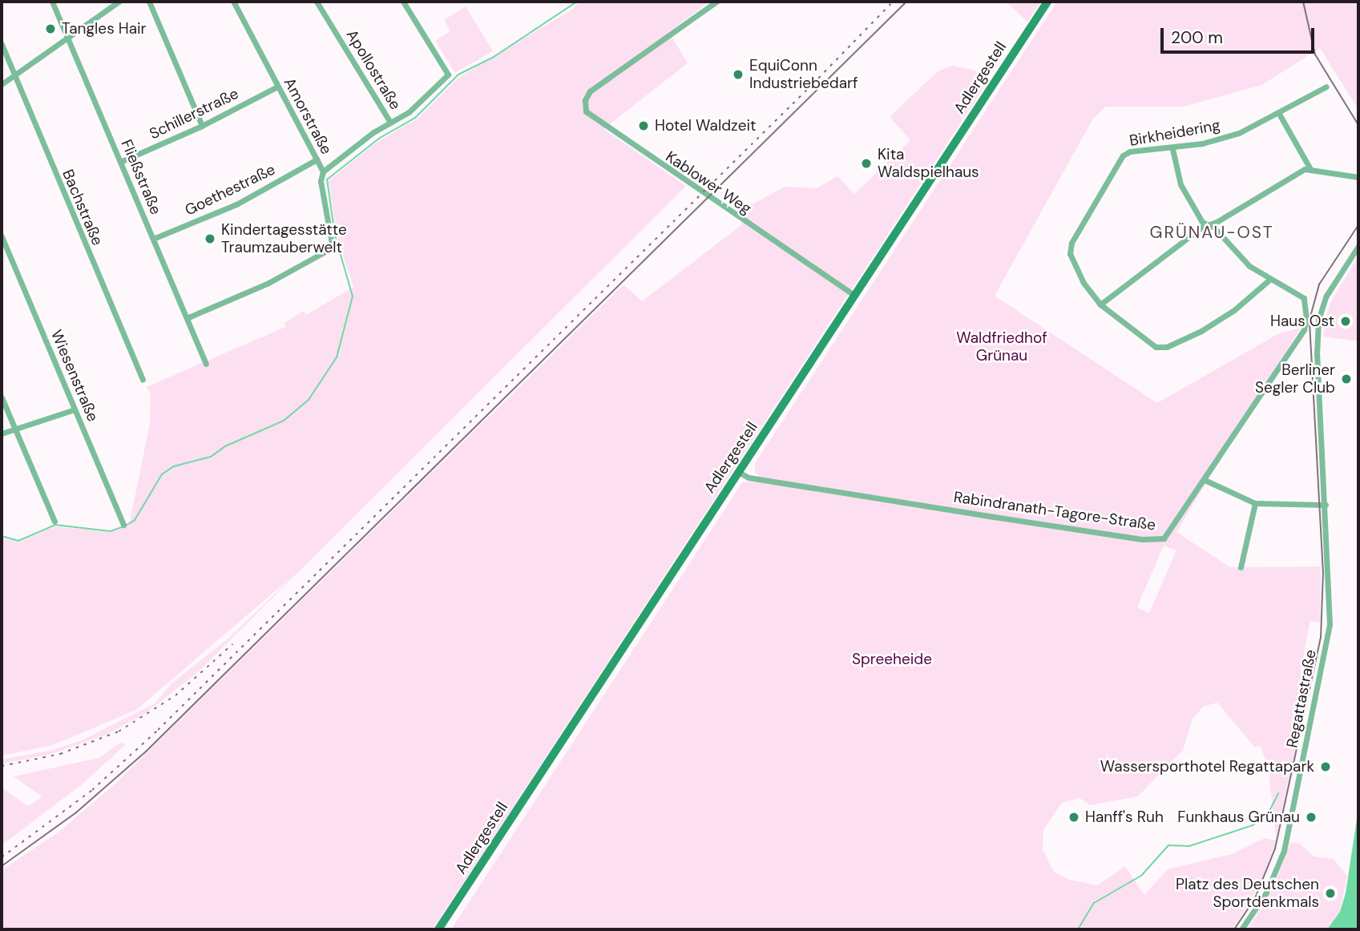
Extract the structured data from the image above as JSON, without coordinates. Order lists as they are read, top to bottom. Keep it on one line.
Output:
{"streets":{"main road":["Adlergestell"],"street":["Apollostraße","Schillerstraße","Amorstraße","Birkheidering","Fließstraße","Kablower Weg","Goethestraße","Bachstraße","Wiesenstraße","Rabindranath-Tagore-Straße","Regattastraße"]},"crossings":[["Adlergestell","Kablower Weg"],["Adlergestell","Rabindranath-Tagore-Straße"],["Schillerstraße","Amorstraße"],["Schillerstraße","Fließstraße"],["Amorstraße","Fließstraße"],["Amorstraße","Goethestraße"],["Fließstraße","Goethestraße"]],"districts":["GRÜNAU-OST"],"parks":["Waldfriedhof Grünau","Spreeheide"],"places":["Tangles Hair","EquiConn Industriebedarf","Hotel Waldzeit","Kita Waldspielhaus","Kindertagesstätte Traumzauberwelt","Haus Ost","Berliner Segler Club","Wassersporthotel Regattapark","Hanff's Ruh","Funkhaus Grünau","Platz des Deutschen Sportdenkmals"],"scale_bar":"200 m"}
